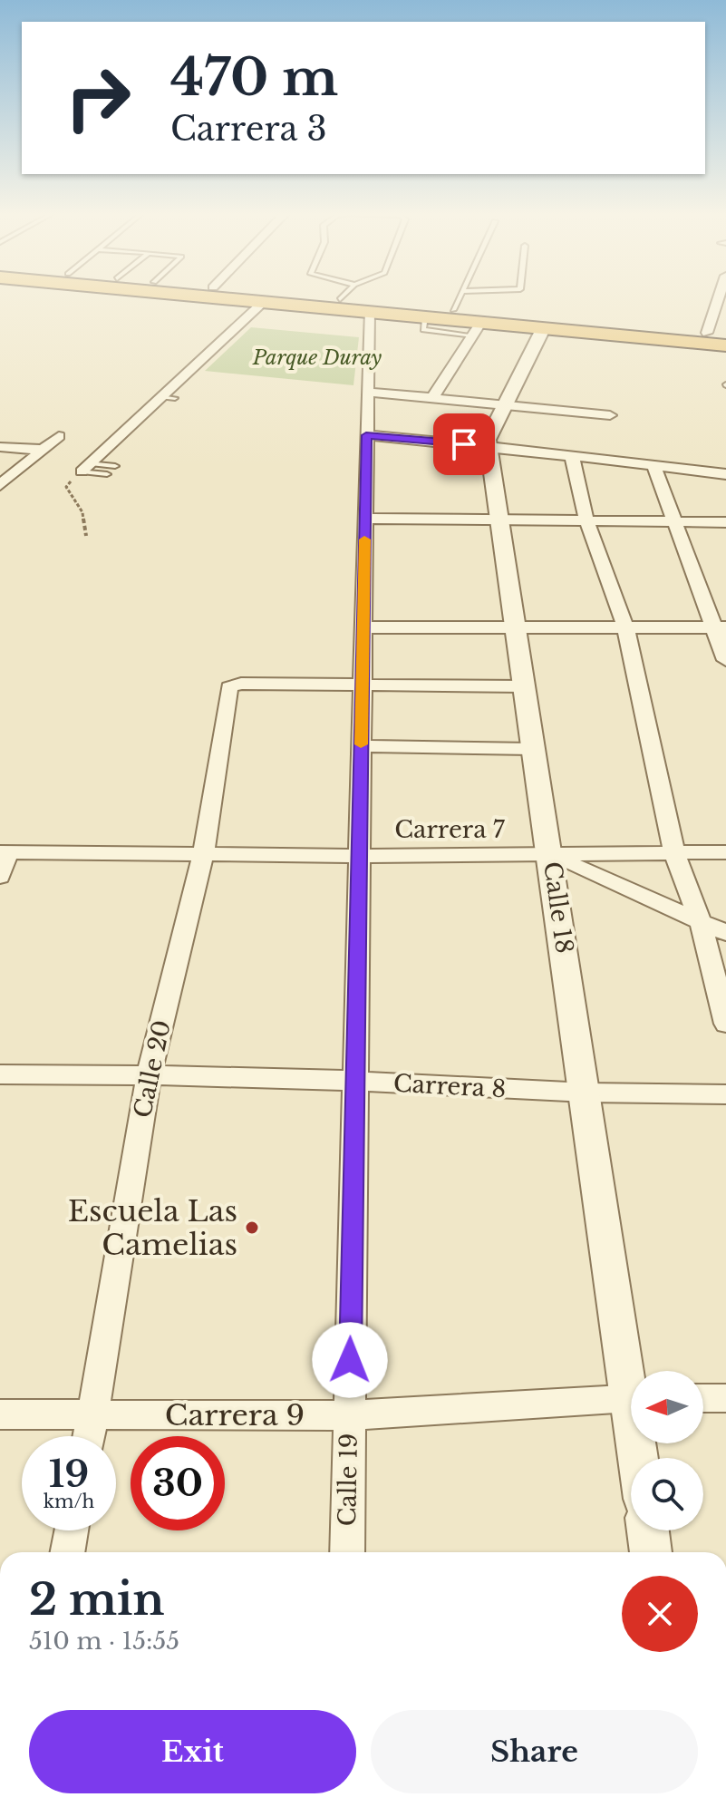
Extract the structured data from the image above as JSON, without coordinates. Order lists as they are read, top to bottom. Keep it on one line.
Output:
{"streets":{"street":["Carrera 7","Calle 18","Calle 20","Carrera 8","Carrera 9","Calle 19"]},"crossings":[["Carrera 7","Calle 18"],["Carrera 7","Calle 20"],["Carrera 7","Calle 19"],["Calle 18","Carrera 8"],["Calle 20","Carrera 8"],["Calle 20","Carrera 9"],["Calle 20","Calle 19"],["Carrera 8","Calle 19"],["Carrera 9","Calle 19"]],"parks":["Parque Duray"],"places":["Escuela Las Camelias"],"north":"left","page":{"turn":["470 m","Carrera 3"],"speed":"19 km/h","limit":"30","heading":["2 min","510 m · 15:55"],"buttons":["Exit","Share"]}}
